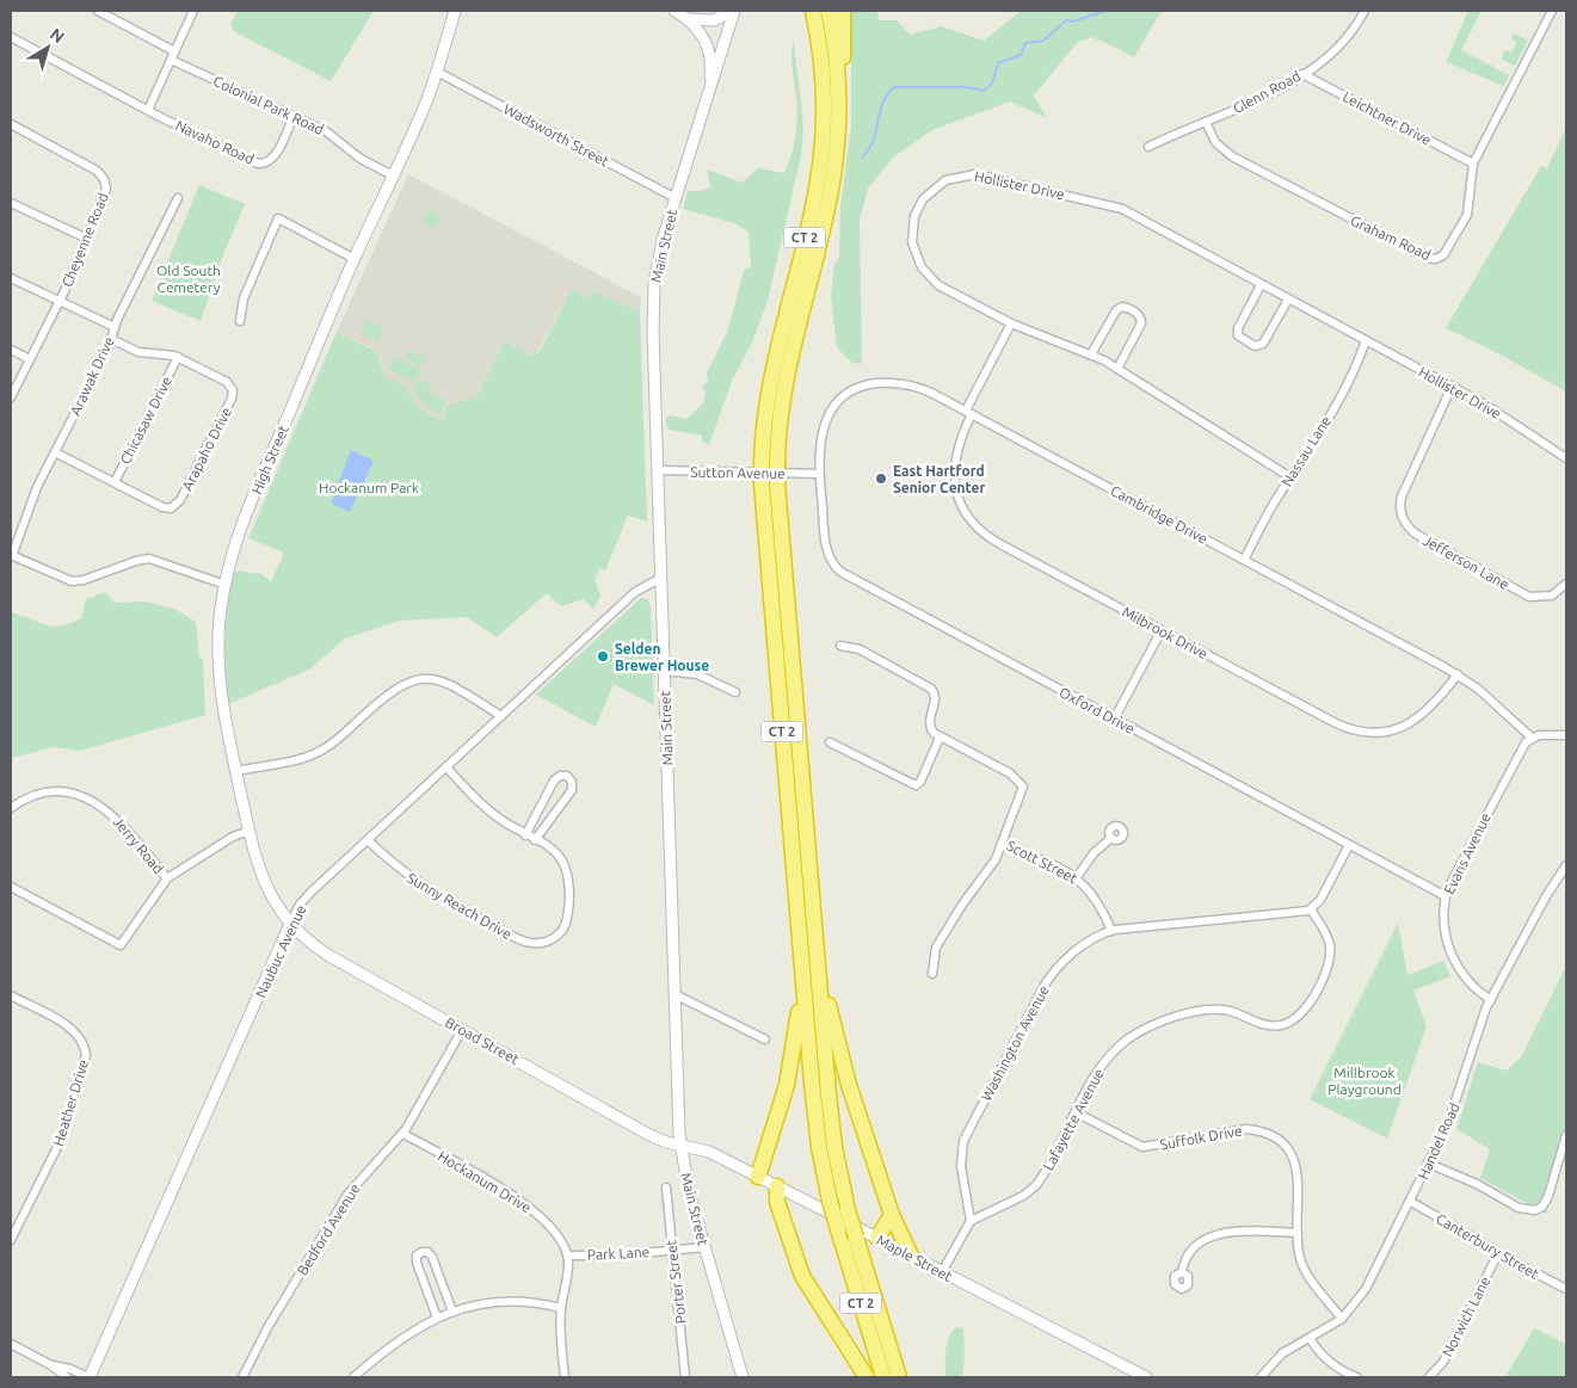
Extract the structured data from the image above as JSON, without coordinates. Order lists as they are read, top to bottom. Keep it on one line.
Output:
{"streets":{"highway":["CT 2"],"main road":["Main Street","High Street","Naubuc Avenue","Broad Street","Maple Street"],"street":["Glenn Road","Colonial Park Road","Leichtner Drive","Wadsworth Street","Navaho Road","Hollister Drive","Graham Road","Cheyenne Road","Arawak Drive","Chicasaw Drive","Arapaho Drive","Nassau Lane","Sutton Avenue","Cambridge Drive","Jefferson Lane","Milbrook Drive","Oxford Drive","Jerry Road","Evans Avenue","Scott Street","Sunny Reach Drive","Washington Avenue","Heather Drive","Lafayette Avenue","Suffolk Drive","Handel Road","Hockanum Drive","Bedford Avenue","Canterbury Street","Park Lane","Porter Street","Norwich Lane"]},"crossings":[["Glenn Road","Leichtner Drive"],["Glenn Road","Graham Road"],["Colonial Park Road","Navaho Road"],["Colonial Park Road","High Street"],["Leichtner Drive","Graham Road"],["Wadsworth Street","Main Street"],["Wadsworth Street","High Street"],["Hollister Drive","Nassau Lane"],["Hollister Drive","Jefferson Lane"],["Hollister Drive","Milbrook Drive"],["Main Street","Sutton Avenue"],["Main Street","Naubuc Avenue"],["Main Street","Broad Street"],["Main Street","Park Lane"],["Main Street","Maple Street"],["Arawak Drive","Arapaho Drive"],["Chicasaw Drive","Arapaho Drive"],["Nassau Lane","Cambridge Drive"],["High Street","Naubuc Avenue"],["High Street","Broad Street"],["Sutton Avenue","Cambridge Drive"],["Sutton Avenue","Oxford Drive"],["Cambridge Drive","Milbrook Drive"],["Cambridge Drive","Oxford Drive"],["Cambridge Drive","Evans Avenue"],["Oxford Drive","Evans Avenue"],["Evans Avenue","Handel Road"],["Scott Street","Washington Avenue"],["Sunny Reach Drive","Naubuc Avenue"],["Naubuc Avenue","Broad Street"],["Broad Street","Bedford Avenue"],["Broad Street","Maple Street"],["Washington Avenue","Lafayette Avenue"],["Lafayette Avenue","Suffolk Drive"],["Suffolk Drive","Handel Road"],["Handel Road","Canterbury Street"],["Hockanum Drive","Bedford Avenue"],["Hockanum Drive","Park Lane"],["Canterbury Street","Norwich Lane"],["Park Lane","Porter Street"]],"parks":["Old South Cemetery","Hockanum Park","Millbrook Playground"],"places":["East Hartford Senior Center","Selden Brewer House"],"north":"top right"}
